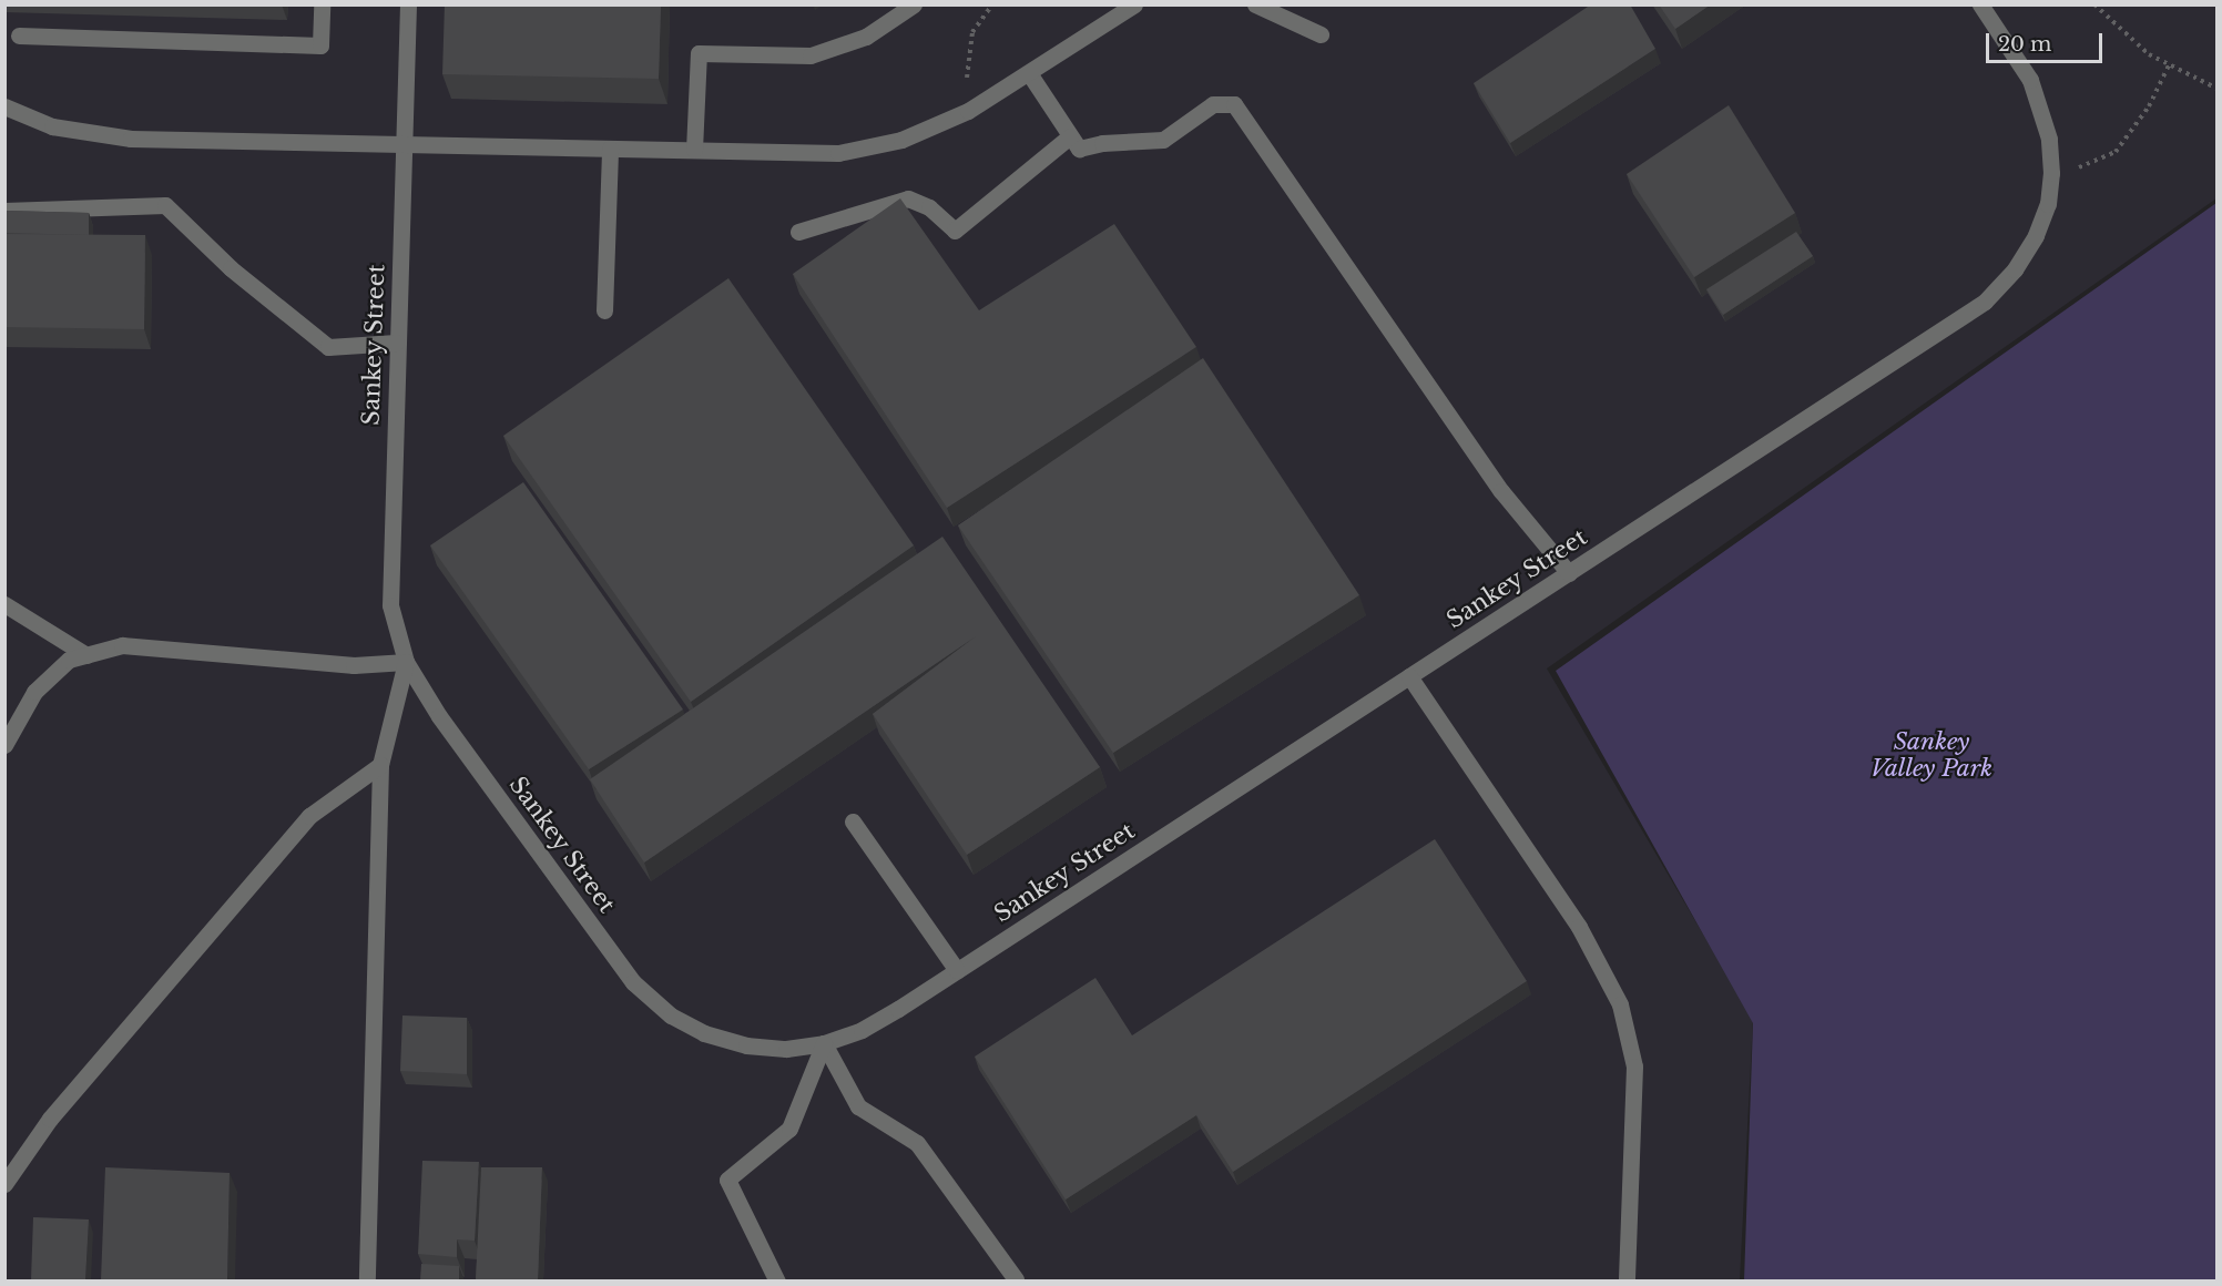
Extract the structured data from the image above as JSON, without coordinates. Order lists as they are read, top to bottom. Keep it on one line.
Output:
{"streets":{"street":["Sankey Street"]},"parks":["Sankey Valley Park"],"scale_bar":"20 m"}
